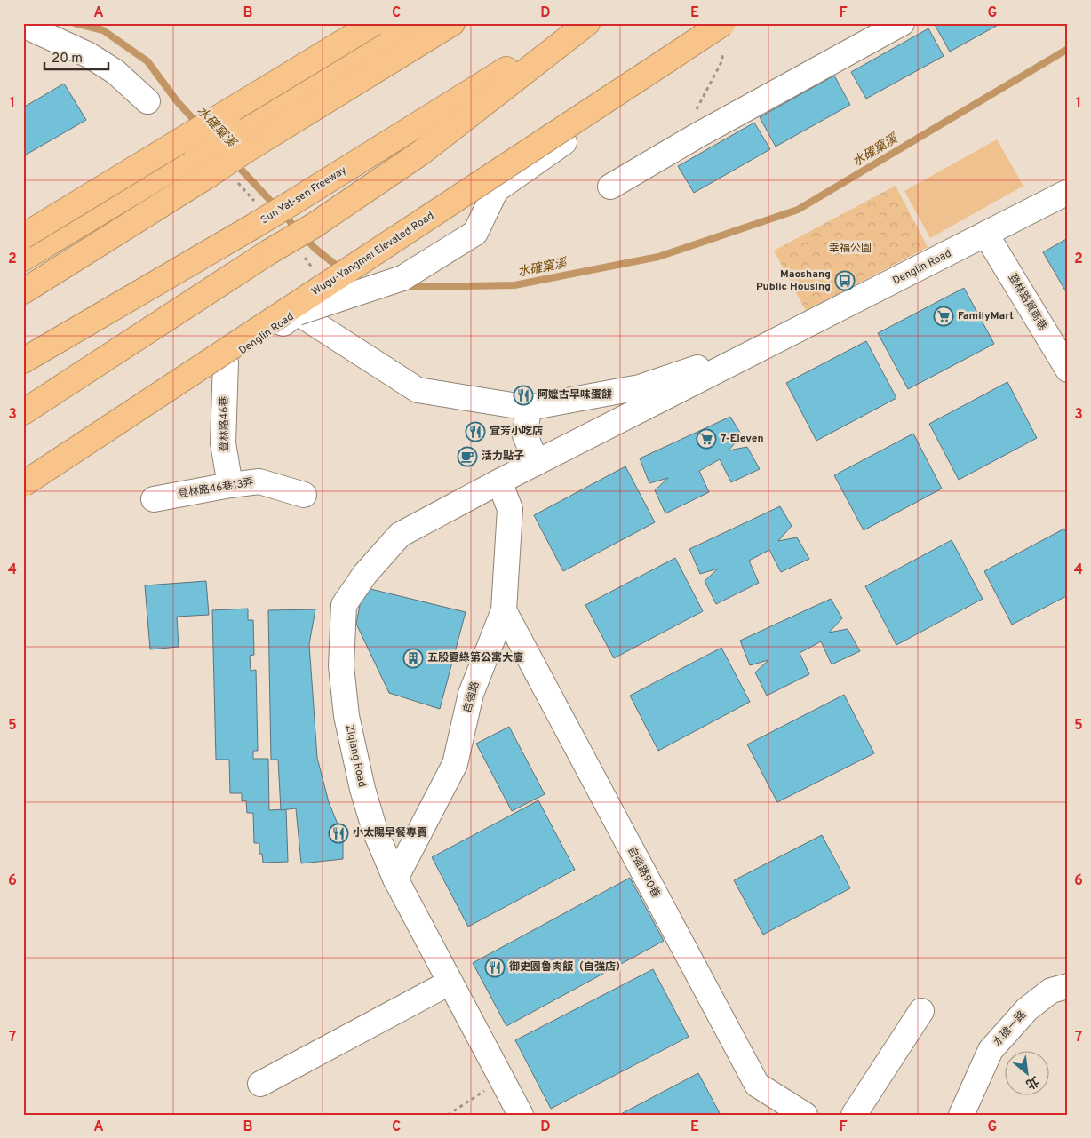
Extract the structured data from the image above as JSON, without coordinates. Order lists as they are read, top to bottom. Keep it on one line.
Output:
{"streets":{"highway":["Sun Yat-sen Freeway","Wugu-Yangmei Elevated Road"],"street":["Denglin Road","登林路貿商巷","登林路46巷","登林路46巷13弄","自強路","Ziqiang Road","自強路90巷","水碓一路"]},"crossings":[["Denglin Road","登林路貿商巷"],["Denglin Road","登林路46巷"],["Denglin Road","Ziqiang Road"],["登林路46巷","登林路46巷13弄"],["自強路","Ziqiang Road"],["自強路","自強路90巷"]],"water":["水確窠溪"],"parks":["幸福公園"],"places":{"bus stop":["Maoshang Public Housing"],"supermarket":["FamilyMart","7-Eleven"],"restaurant":["阿嬤古早味蛋餅","宜芳小吃店","小太陽早餐專賣","御史園魯肉飯（自強店）"],"cafe":["活力點子"],"building":["五股夏綠第公寓大廈"]},"scale_bar":"20 m","north":"bottom right","grid":{"columns":["A","B","C","D","E","F","G"],"rows":["1","2","3","4","5","6","7"]}}
